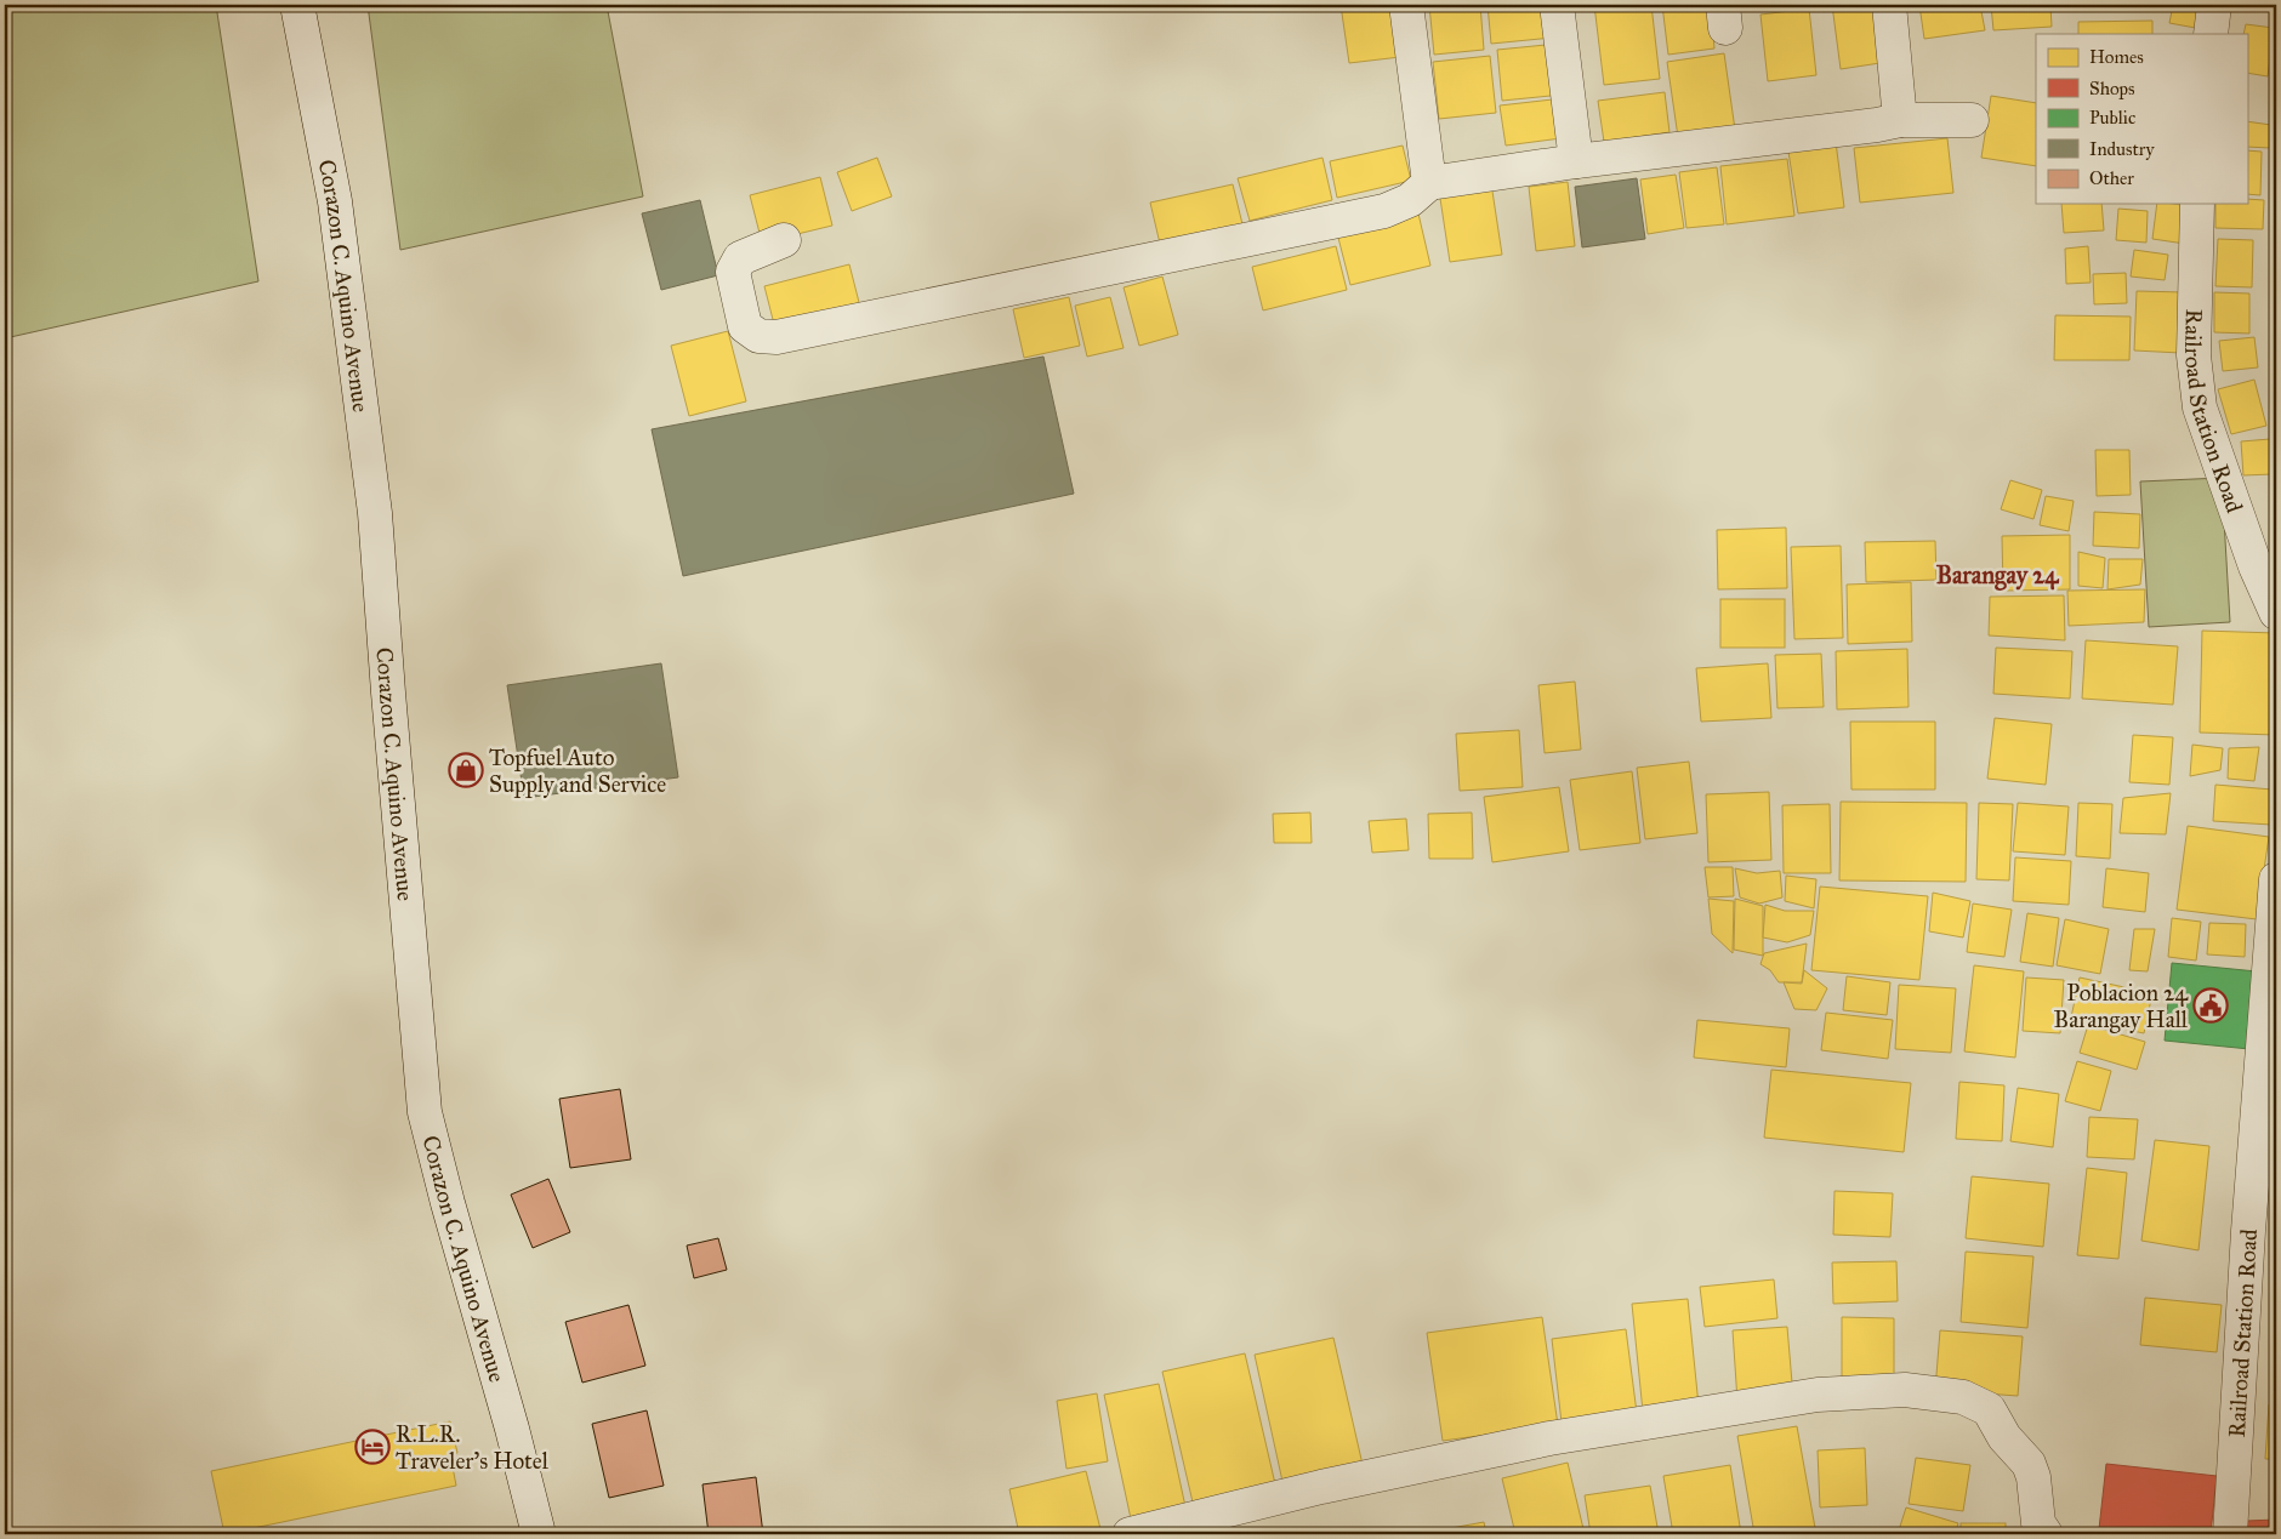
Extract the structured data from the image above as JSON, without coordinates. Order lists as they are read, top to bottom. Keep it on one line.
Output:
{"streets":{"street":["Corazon C. Aquino Avenue","Railroad Station Road"]},"districts":["Barangay 24"],"places":{"shop":["Topfuel Auto Supply and Service"],"public building":["Poblacion 24 Barangay Hall"],"hotel":["R.L.R. Traveler's Hotel"]},"legend":["Homes","Shops","Public","Industry","Other"]}
